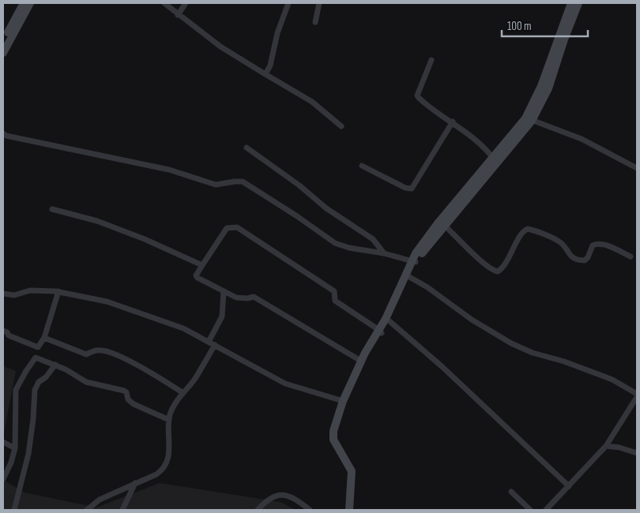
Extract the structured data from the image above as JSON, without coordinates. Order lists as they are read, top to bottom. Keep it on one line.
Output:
{"scale_bar":"100 m"}
